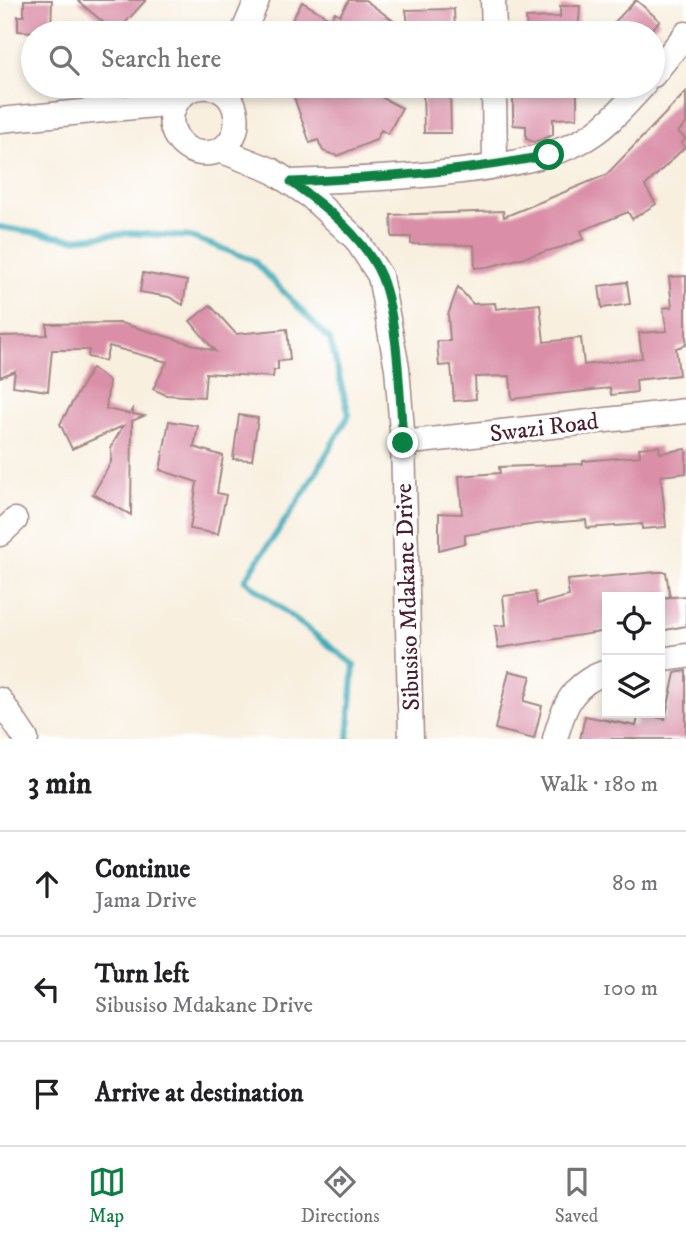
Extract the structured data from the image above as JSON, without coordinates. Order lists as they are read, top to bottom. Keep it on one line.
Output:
{"streets":{"street":["Swazi Road","Sibusiso Mdakane Drive"]},"crossings":[["Swazi Road","Sibusiso Mdakane Drive"]],"page":{"search":"Search here","heading":["3 min","Walk · 180 m"],"list":[["Continue","Jama Drive","80 m"],["Turn left","Sibusiso Mdakane Drive","100 m"],"Arrive at destination"],"nav":["Map","Directions","Saved"]}}
